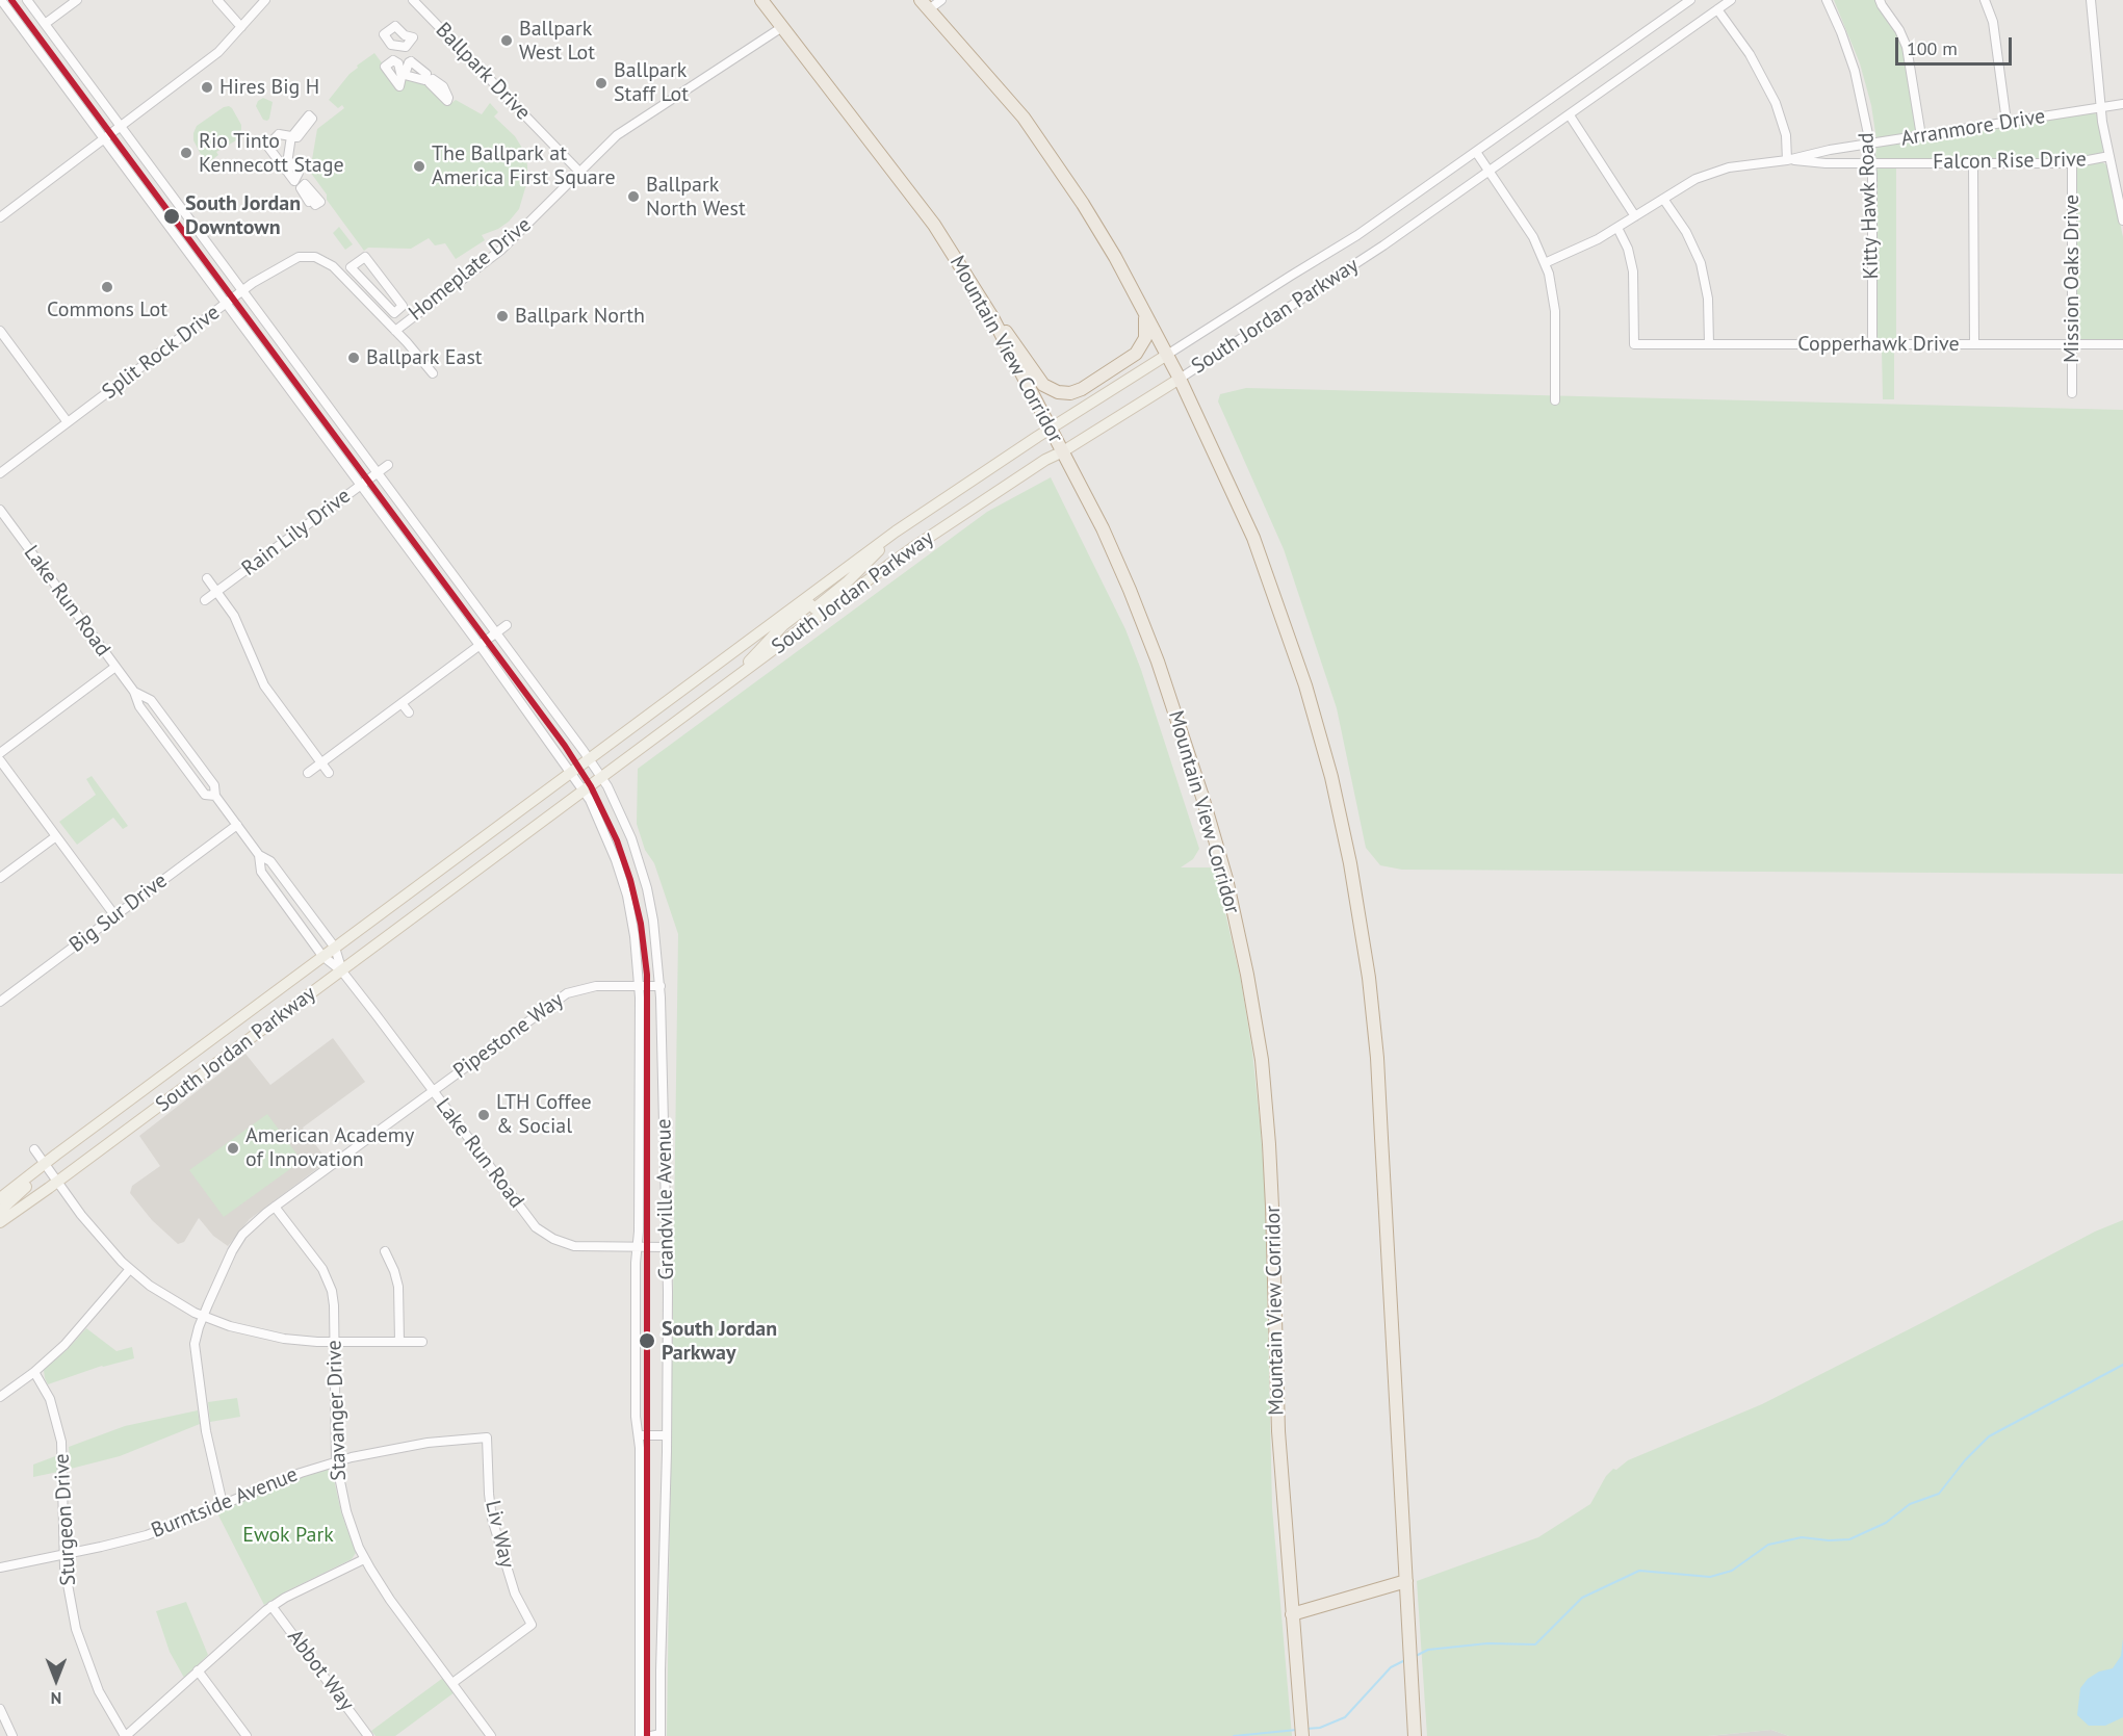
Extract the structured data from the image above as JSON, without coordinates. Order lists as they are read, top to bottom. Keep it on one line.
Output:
{"streets":{"highway":["Mountain View Corridor"],"main road":["South Jordan Parkway"],"street":["Ballpark Drive","Arranmore Drive","Falcon Rise Drive","Kitty Hawk Road","Homeplate Drive","Mission Oaks Drive","Copperhawk Drive","Split Rock Drive","Rain Lily Drive","Lake Run Road","Big Sur Drive","Pipestone Way","Grandville Avenue","Stavanger Drive","Burntside Avenue","Sturgeon Drive","Liv Way","Abbot Way"]},"crossings":[["Ballpark Drive","Homeplate Drive"],["Arranmore Drive","Falcon Rise Drive"],["Arranmore Drive","Kitty Hawk Road"],["Arranmore Drive","Copperhawk Drive"],["Falcon Rise Drive","Kitty Hawk Road"],["Falcon Rise Drive","Mission Oaks Drive"],["Kitty Hawk Road","Copperhawk Drive"],["Homeplate Drive","Mountain View Corridor"],["Homeplate Drive","Split Rock Drive"],["Mission Oaks Drive","Copperhawk Drive"],["South Jordan Parkway","Mountain View Corridor"],["South Jordan Parkway","Lake Run Road"],["South Jordan Parkway","Grandville Avenue"],["Split Rock Drive","Grandville Avenue"],["Rain Lily Drive","Grandville Avenue"],["Lake Run Road","Big Sur Drive"],["Lake Run Road","Pipestone Way"],["Lake Run Road","Grandville Avenue"],["Pipestone Way","Grandville Avenue"],["Pipestone Way","Stavanger Drive"],["Pipestone Way","Burntside Avenue"],["Stavanger Drive","Burntside Avenue"],["Stavanger Drive","Liv Way"],["Burntside Avenue","Sturgeon Drive"],["Burntside Avenue","Liv Way"]],"parks":["Ewok Park"],"places":["Ballpark West Lot","Ballpark Staff Lot","Hires Big H","Rio Tinto Kennecott Stage","The Ballpark at America First Square","Ballpark North West","South Jordan Downtown","Commons Lot","Ballpark North","Ballpark East","LTH Coffee & Social","American Academy of Innovation","South Jordan Parkway"],"scale_bar":"100 m","north":"bottom"}
